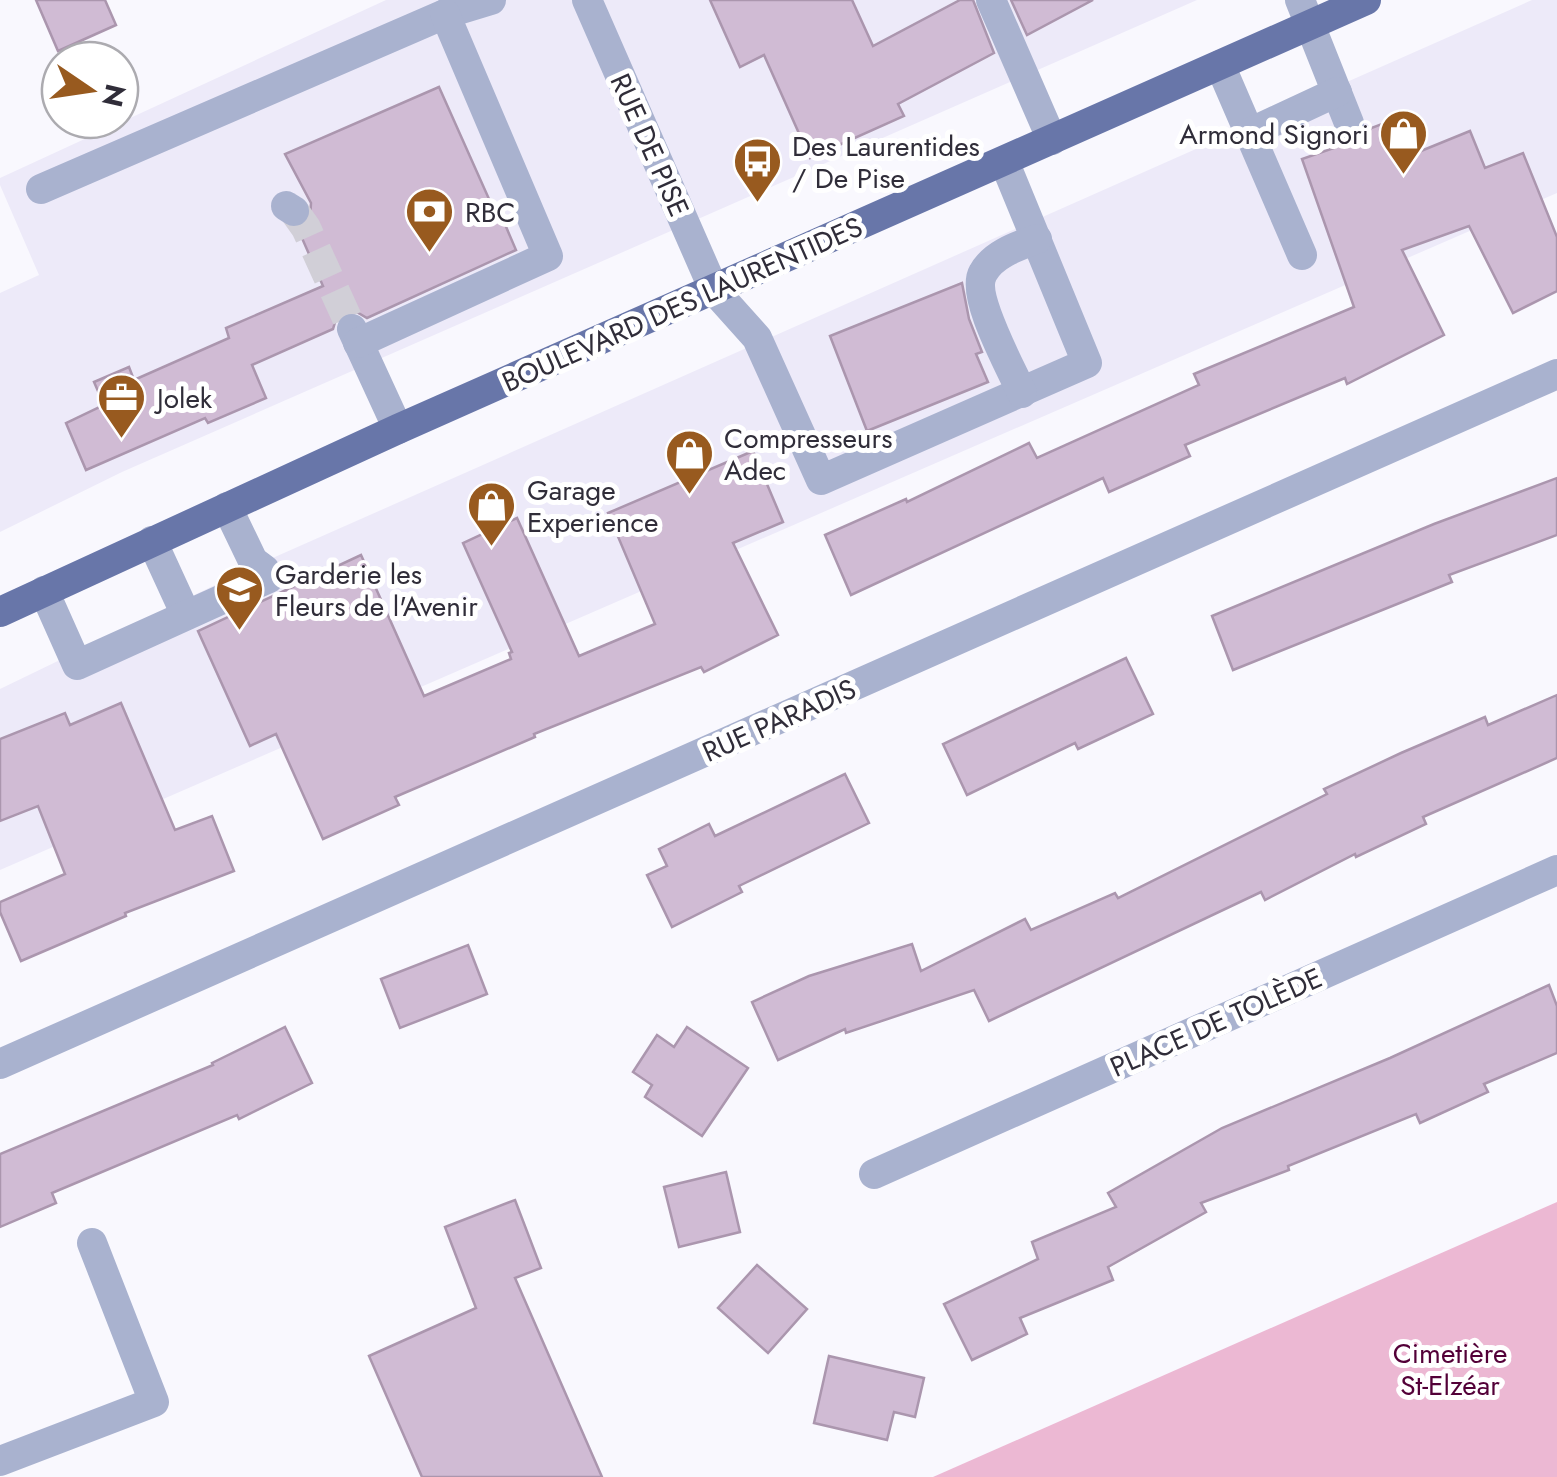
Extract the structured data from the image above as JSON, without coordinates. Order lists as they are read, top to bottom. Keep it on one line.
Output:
{"streets":{"main road":["BOULEVARD DES LAURENTIDES"],"street":["RUE DE PISE","RUE PARADIS","PLACE DE TOLÈDE"]},"crossings":[["RUE DE PISE","BOULEVARD DES LAURENTIDES"]],"parks":["Cimetière St-Elzéar"],"places":{"shop":["Armond Signori","Compresseurs Adec","Garage Experience"],"bus stop":["Des Laurentides / De Pise"],"bank":["RBC"],"office":["Jolek"],"school or university":["Garderie les Fleurs de l'Avenir"]},"north":"right"}
